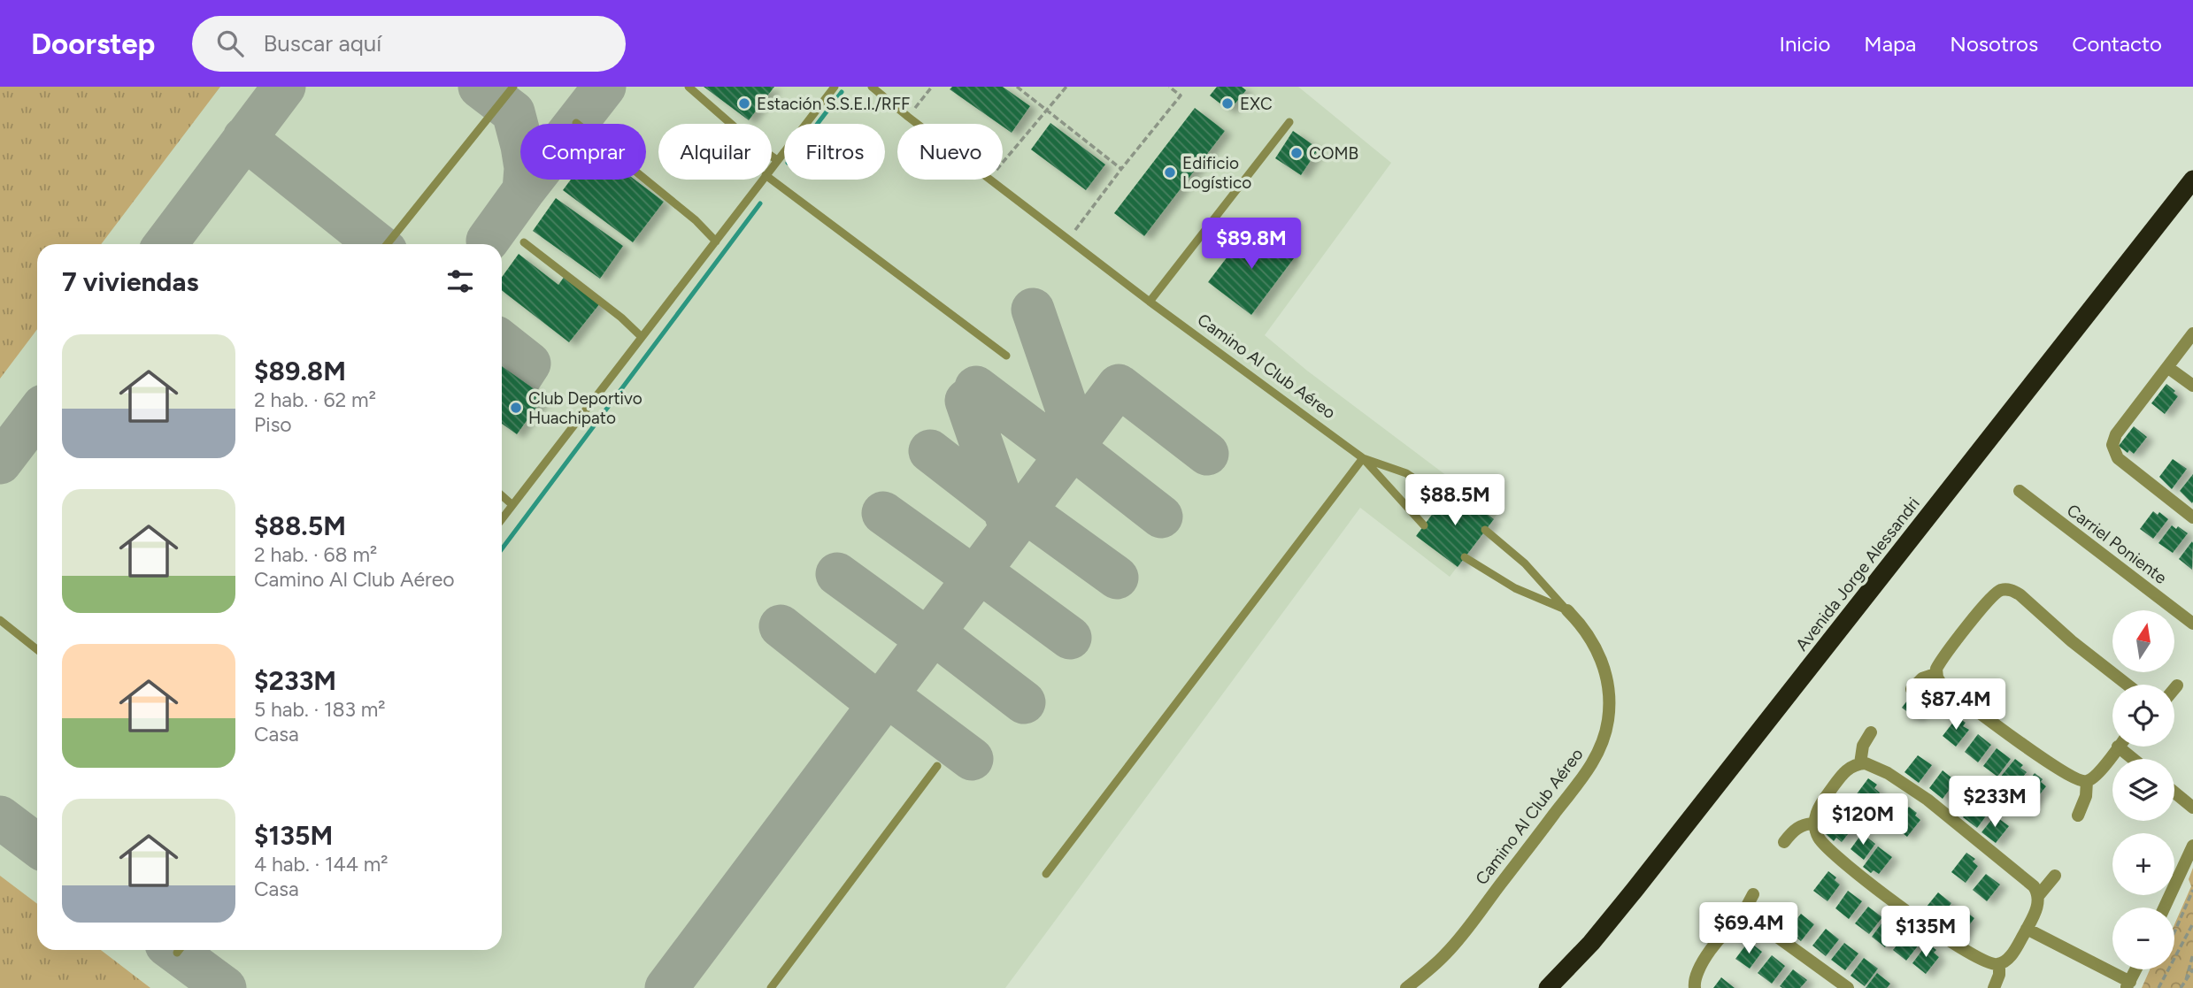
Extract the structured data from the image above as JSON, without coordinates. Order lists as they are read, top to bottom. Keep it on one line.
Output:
{"streets":{"highway":["Avenida Jorge Alessandri"],"street":["Camino Al Club Aéreo","Carriel Poniente"]},"places":["Estación S.S.E.I./RFF","EXC","COMB","Edificio Logístico","Club Deportivo Huachipato"],"north":"top","page":{"header":"Doorstep","search":"Buscar aquí","nav":["Inicio","Mapa","Nosotros","Contacto"],"chip":["Comprar","Alquilar","Filtros","Nuevo"],"price":["$89.8M","$88.5M","$87.4M","$233M","$120M","$69.4M","$135M"],"heading":"7 viviendas","list":[{"name":"$89.8M","note":"2 hab. · 62 m² · Piso"},{"name":"$88.5M","note":"2 hab. · 68 m² · Camino Al Club Aéreo"},{"name":"$233M","note":"5 hab. · 183 m² · Casa"},{"name":"$135M","note":"4 hab. · 144 m² · Casa"}],"map_buttons":["+","−"]}}
